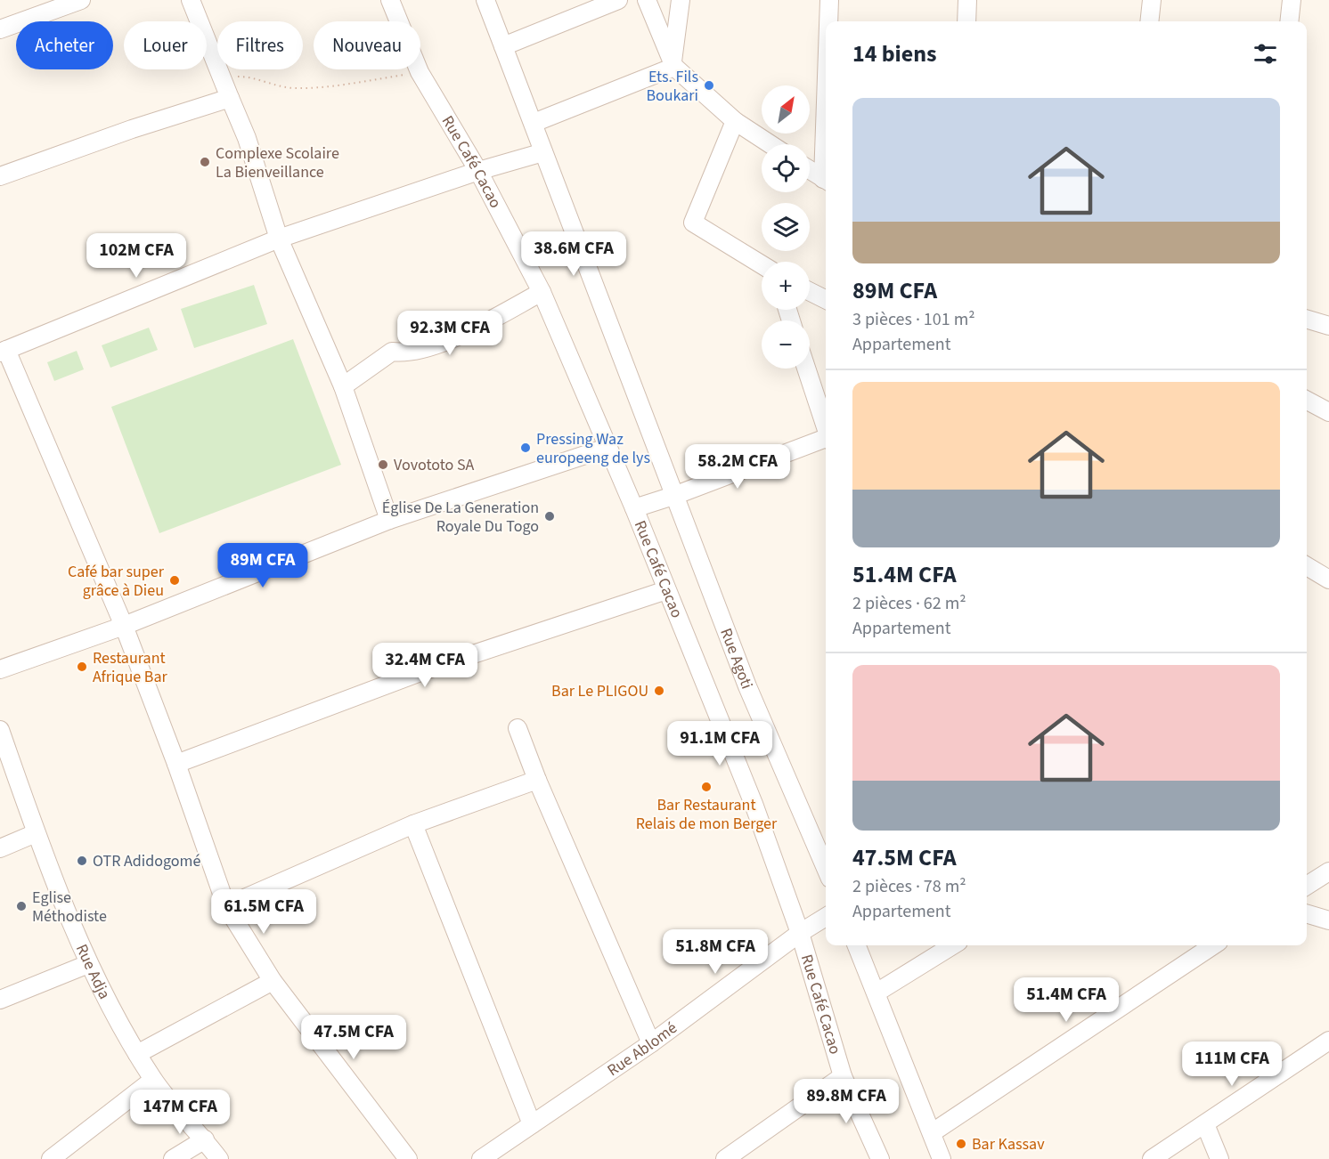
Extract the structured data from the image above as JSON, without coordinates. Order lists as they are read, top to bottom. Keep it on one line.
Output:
{"streets":{"street":["Rue Café Cacao","Rue Agoti","Rue Adja","Rue Ablomé"]},"crossings":[["Rue Café Cacao","Rue Ablomé"]],"places":["Ets. Fils Boukari","Complexe Scolaire La Bienveillance","Pressing Waz europeeng de lys","Vovototo SA","Église De La Generation Royale Du Togo","Café bar super grâce à Dieu","Restaurant Afrique Bar","Bar Le PLIGOU","Bar Restaurant Relais de mon Berger","OTR Adidogomé","Eglise Méthodiste","Bar Kassav"],"north":"top right","page":{"chip":["Acheter","Louer","Filtres","Nouveau"],"heading":"14 biens","map_buttons":["+","−"],"list":[{"name":"89M CFA","note":"3 pièces · 101 m² · Appartement"},{"name":"51.4M CFA","note":"2 pièces · 62 m² · Appartement"},{"name":"47.5M CFA","note":"2 pièces · 78 m² · Appartement"}],"price":["38.6M CFA","102M CFA","92.3M CFA","58.2M CFA","89M CFA","32.4M CFA","91.1M CFA","61.5M CFA","51.8M CFA","51.4M CFA","47.5M CFA","111M CFA","89.8M CFA","147M CFA"]}}
